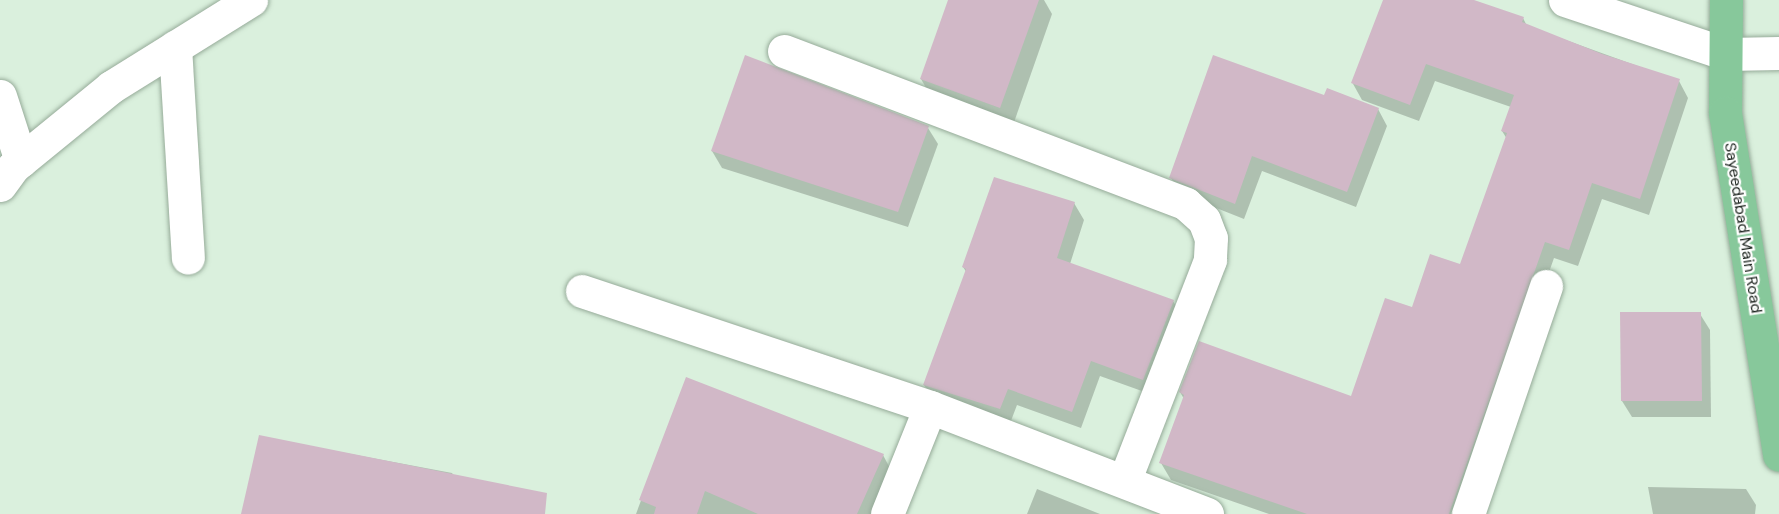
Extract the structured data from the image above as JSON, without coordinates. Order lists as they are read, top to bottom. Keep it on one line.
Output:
{"streets":{"main road":["Sayeedabad Main Road"]}}
